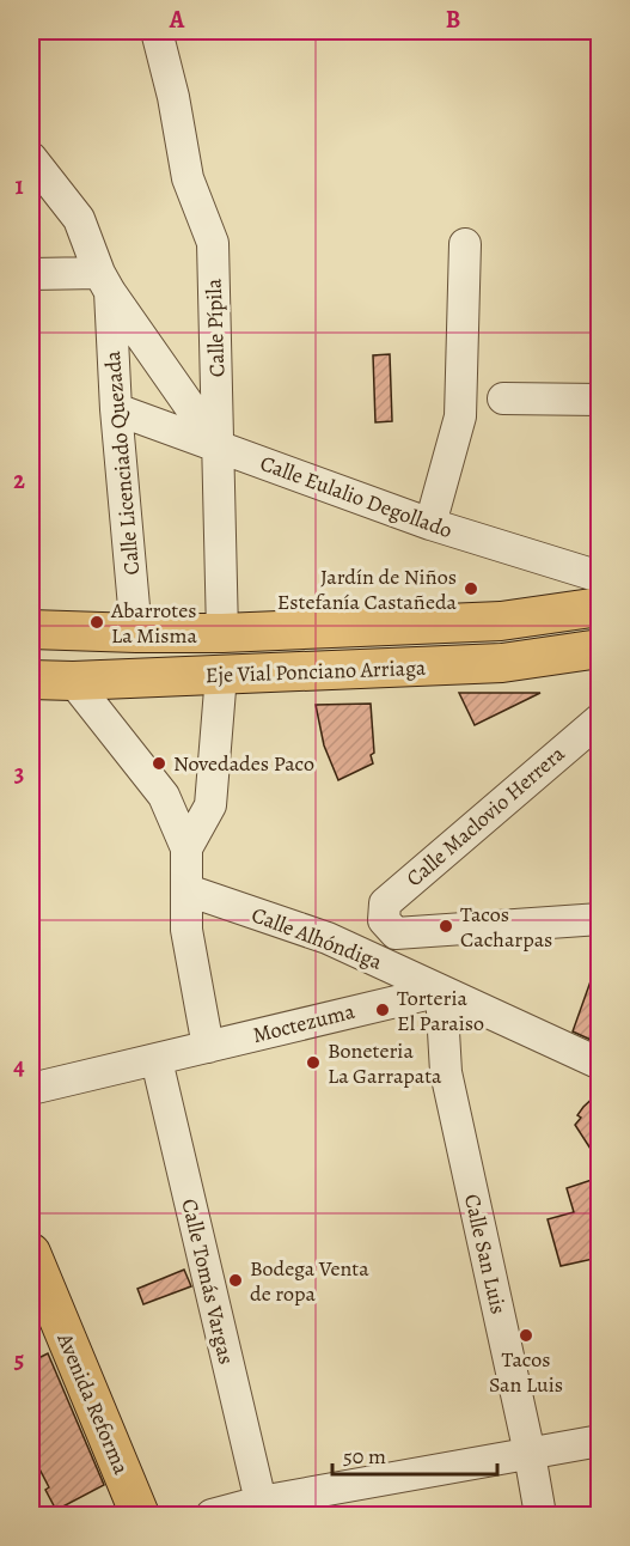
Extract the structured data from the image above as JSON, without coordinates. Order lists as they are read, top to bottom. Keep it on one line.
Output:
{"streets":{"main road":["Eje Vial Ponciano Arriaga","Avenida Reforma"],"street":["Calle Pípila","Calle Licenciado Quezada","Calle Eulalio Degollado","Calle Maclovio Herrera","Calle Alhóndiga","Moctezuma","Calle San Luis","Calle Tomás Vargas"]},"crossings":[["Calle Pípila","Calle Licenciado Quezada"],["Calle Pípila","Calle Eulalio Degollado"],["Calle Pípila","Eje Vial Ponciano Arriaga"],["Calle Licenciado Quezada","Calle Eulalio Degollado"],["Calle Licenciado Quezada","Eje Vial Ponciano Arriaga"],["Calle Alhóndiga","Moctezuma"],["Calle Alhóndiga","Calle San Luis"],["Moctezuma","Calle San Luis"]],"places":["Jardín de Niños Estefanía Castañeda","Abarrotes La Misma","Novedades Paco","Tacos Cacharpas","Torteria El Paraiso","Boneteria La Garrapata","Bodega Venta de ropa","Tacos San Luis"],"scale_bar":"50 m","grid":{"columns":["A","B"],"rows":["1","2","3","4","5"]}}
